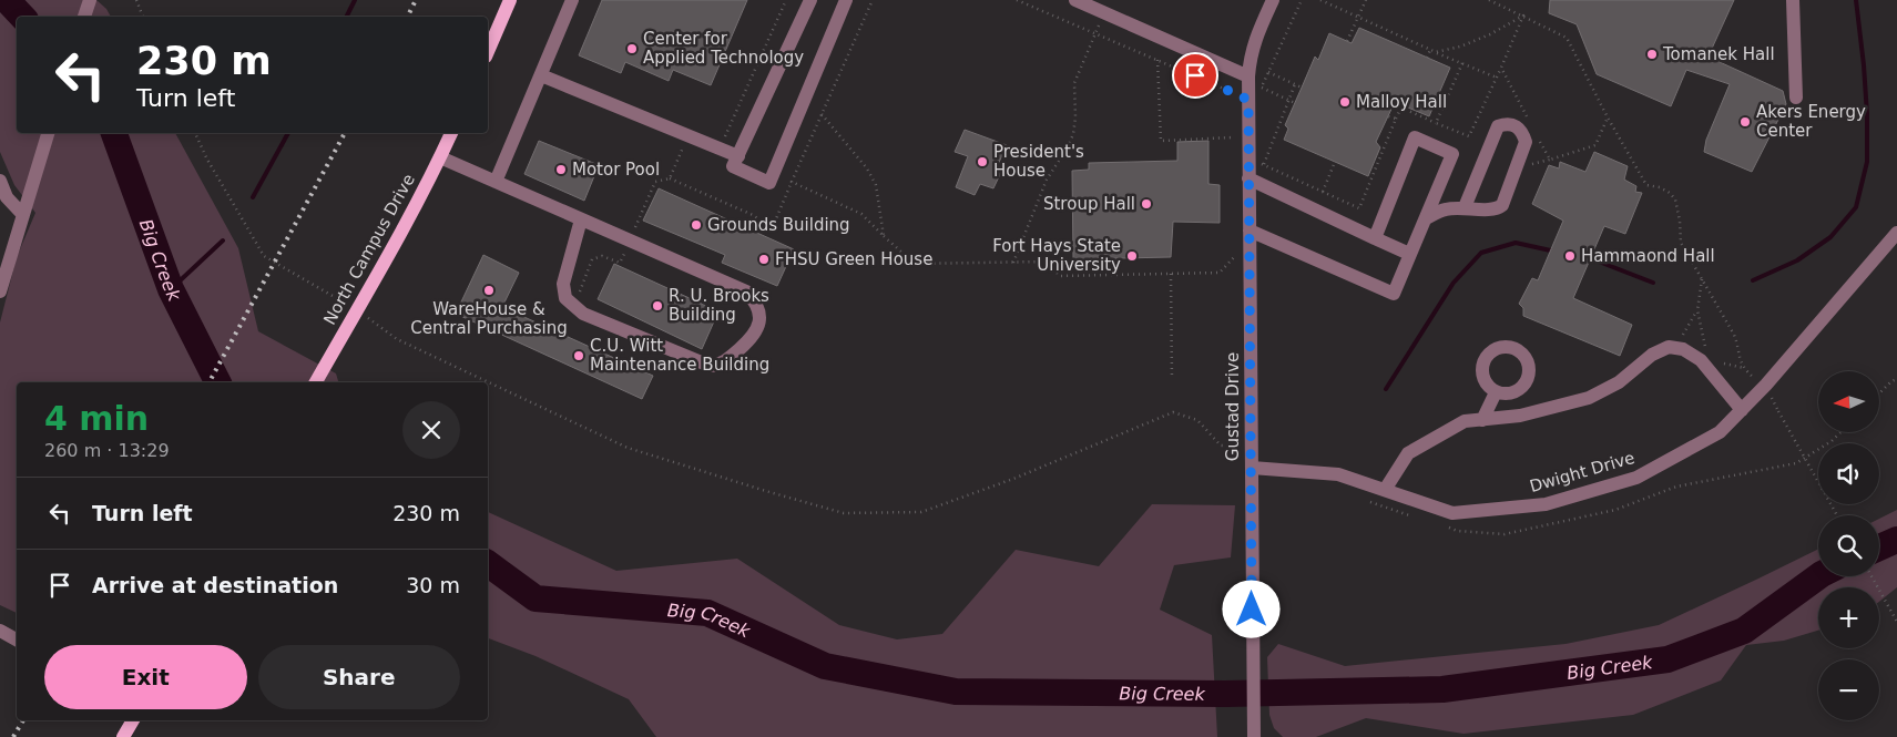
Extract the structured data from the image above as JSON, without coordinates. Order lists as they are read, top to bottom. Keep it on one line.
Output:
{"streets":{"main road":["North Campus Drive"],"street":["Gustad Drive","Dwight Drive"]},"crossings":[["Gustad Drive","Dwight Drive"]],"water":["Big Creek"],"places":["Center for Applied Technology","Tomanek Hall","Malloy Hall","Akers Energy Center","President's House","Motor Pool","Stroup Hall","Grounds Building","Fort Hays State University","Hammaond Hall","FHSU Green House","WareHouse & Central Purchasing","R. U. Brooks Building","C.U. Witt Maintenance Building"],"north":"left","page":{"turn":["230 m","Turn left"],"map_buttons":["+","−"],"heading":["4 min","260 m · 13:29"],"list":[{"name":"Turn left","value":"230 m"},{"name":"Arrive at destination","value":"30 m"}],"buttons":["Exit","Share"]}}
